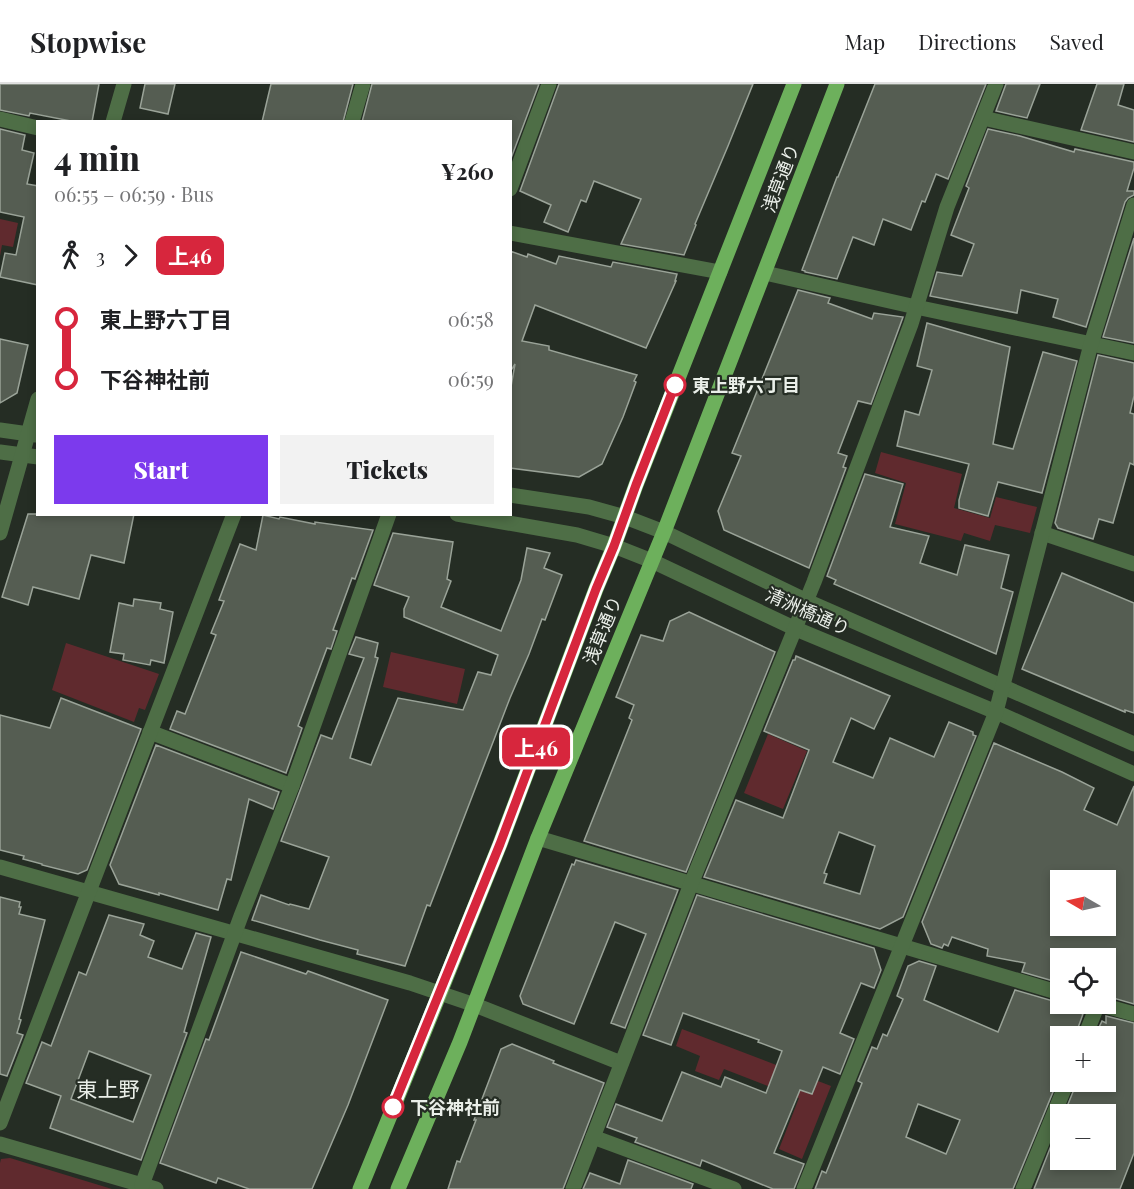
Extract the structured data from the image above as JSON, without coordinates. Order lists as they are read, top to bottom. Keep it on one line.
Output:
{"streets":{"main road":["浅草通り"],"street":["清洲橋通り"]},"crossings":[["浅草通り","清洲橋通り"]],"districts":["東上野"],"places":["東上野六丁目","下谷神社前"],"lines":["bus line 上46"],"north":"left","page":{"header":"Stopwise","nav":["Map","Directions","Saved"],"on_map":"上46","heading":["4 min","06:55 – 06:59 · Bus","¥260"],"legs":["3","上46"],"list":[{"name":"東上野六丁目","value":"06:58"},{"name":"下谷神社前","value":"06:59"}],"buttons":["Start","Tickets"],"map_buttons":["+","−"]}}
